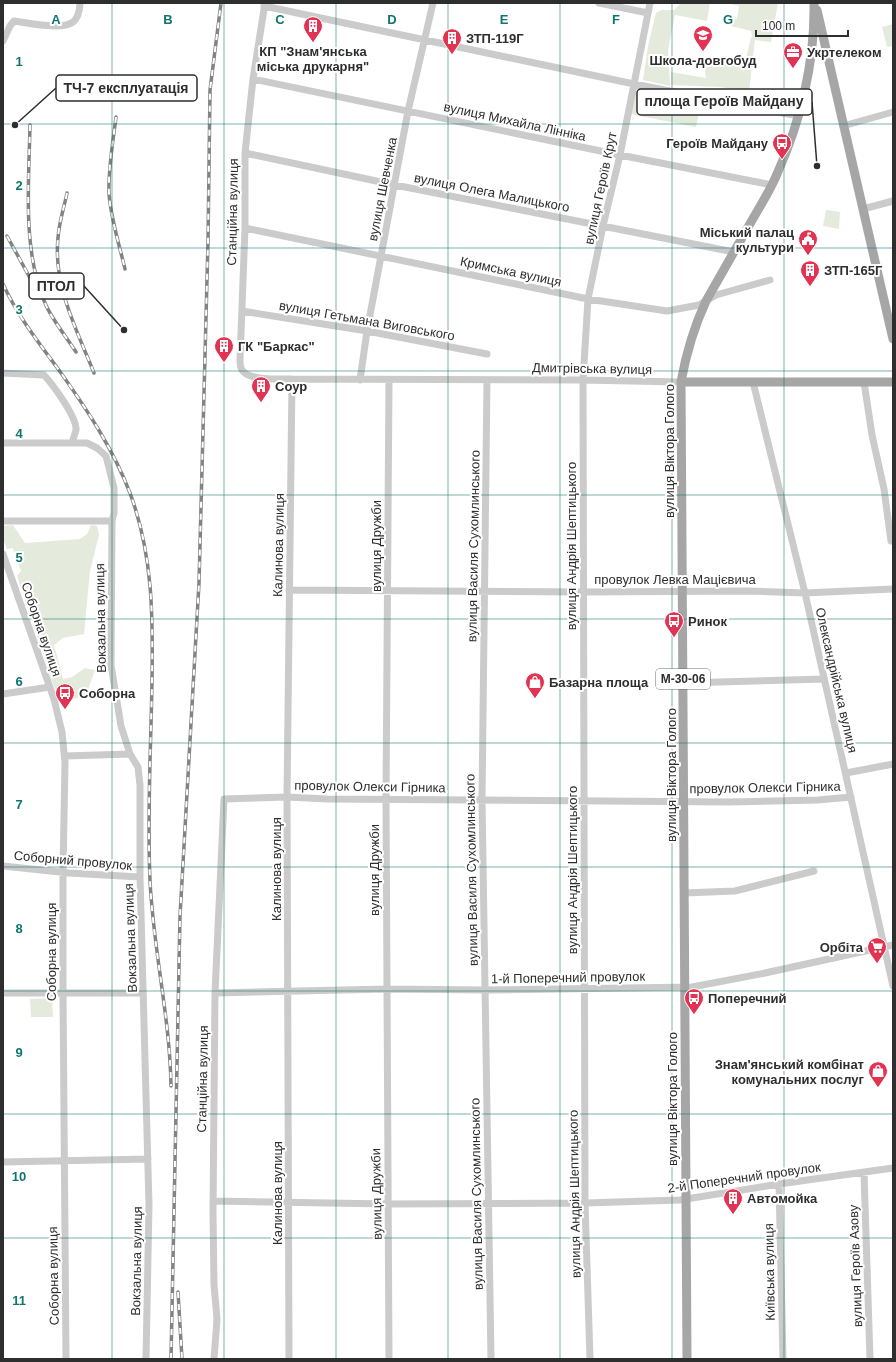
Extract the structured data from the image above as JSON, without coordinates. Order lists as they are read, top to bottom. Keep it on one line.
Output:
{"streets":{"main road":["Дмитрівська вулиця","вулиця Віктора Голого","М-30-06"],"street":["вулиця Михайла Лінніка","вулиця Героїв Крут","вулиця Шевченка","вулиця Олега Малицького","Станційна вулиця","Кримська вулиця","вулиця Гетьмана Виговського","Калинова вулиця","вулиця Дружби","вулиця Василя Сухомлинського","вулиця Андрія Шептицького","провулок Левка Мацієвича","Вокзальна вулиця","Соборна вулиця","Олександрійська вулиця","провулок Олекси Гірника","Соборний провулок","1-й Поперечний провулок","2-й Поперечний провулок","вулиця Героїв Азову","Київська вулиця"]},"crossings":[["вулиця Михайла Лінніка","вулиця Героїв Крут"],["вулиця Михайла Лінніка","вулиця Шевченка"],["вулиця Михайла Лінніка","Станційна вулиця"],["вулиця Михайла Лінніка","вулиця Віктора Голого"],["вулиця Героїв Крут","вулиця Олега Малицького"],["вулиця Героїв Крут","Кримська вулиця"],["вулиця Героїв Крут","Дмитрівська вулиця"],["вулиця Героїв Крут","вулиця Андрія Шептицького"],["вулиця Шевченка","вулиця Олега Малицького"],["вулиця Шевченка","Кримська вулиця"],["вулиця Шевченка","вулиця Гетьмана Виговського"],["вулиця Шевченка","Дмитрівська вулиця"],["вулиця Олега Малицького","Станційна вулиця"],["вулиця Олега Малицького","вулиця Віктора Голого"],["Станційна вулиця","Кримська вулиця"],["Станційна вулиця","вулиця Гетьмана Виговського"],["Станційна вулиця","Дмитрівська вулиця"],["Станційна вулиця","Калинова вулиця"],["Станційна вулиця","провулок Олекси Гірника"],["Станційна вулиця","1-й Поперечний провулок"],["Станційна вулиця","2-й Поперечний провулок"],["Кримська вулиця","вулиця Віктора Голого"],["Дмитрівська вулиця","вулиця Віктора Голого"],["Дмитрівська вулиця","Калинова вулиця"],["Дмитрівська вулиця","вулиця Дружби"],["Дмитрівська вулиця","вулиця Василя Сухомлинського"],["Дмитрівська вулиця","вулиця Андрія Шептицького"],["Дмитрівська вулиця","Олександрійська вулиця"],["вулиця Віктора Голого","провулок Левка Мацієвича"],["вулиця Віктора Голого","провулок Олекси Гірника"],["вулиця Віктора Голого","1-й Поперечний провулок"],["вулиця Віктора Голого","2-й Поперечний провулок"],["Калинова вулиця","провулок Левка Мацієвича"],["Калинова вулиця","провулок Олекси Гірника"],["Калинова вулиця","1-й Поперечний провулок"],["Калинова вулиця","2-й Поперечний провулок"],["вулиця Дружби","провулок Левка Мацієвича"],["вулиця Дружби","провулок Олекси Гірника"],["вулиця Дружби","1-й Поперечний провулок"],["вулиця Дружби","2-й Поперечний провулок"],["вулиця Василя Сухомлинського","провулок Левка Мацієвича"],["вулиця Василя Сухомлинського","провулок Олекси Гірника"],["вулиця Василя Сухомлинського","1-й Поперечний провулок"],["вулиця Василя Сухомлинського","2-й Поперечний провулок"],["вулиця Андрія Шептицького","провулок Левка Мацієвича"],["вулиця Андрія Шептицького","провулок Олекси Гірника"],["вулиця Андрія Шептицького","1-й Поперечний провулок"],["вулиця Андрія Шептицького","2-й Поперечний провулок"],["провулок Левка Мацієвича","Олександрійська вулиця"],["Вокзальна вулиця","Соборний провулок"],["Соборна вулиця","Соборний провулок"],["Олександрійська вулиця","провулок Олекси Гірника"],["Олександрійська вулиця","1-й Поперечний провулок"],["2-й Поперечний провулок","вулиця Героїв Азову"],["2-й Поперечний провулок","Київська вулиця"]],"places":{"building":["КП \"Знам'янська міська друкарня\"","ЗТП-119Г","ЗТП-165Г","ГК \"Баркас\"","Соур","Автомойка"],"school or university":["Школа-довгобуд"],"office":["Укртелеком"],"other":["ТЧ-7 експлуатація","площа Героїв Майдану","ПТОЛ"],"bus stop":["Героїв Майдану","Ринок","Соборна","Поперечний"],"public building":["Міський палац культури"],"shop":["Базарна площа","Знам'янський комбінат комунальних послуг"],"supermarket":["Орбіта"]},"scale_bar":"100 m","grid":{"columns":["A","B","C","D","E","F","G"],"rows":["1","2","3","4","5","6","7","8","9","10","11"]}}
